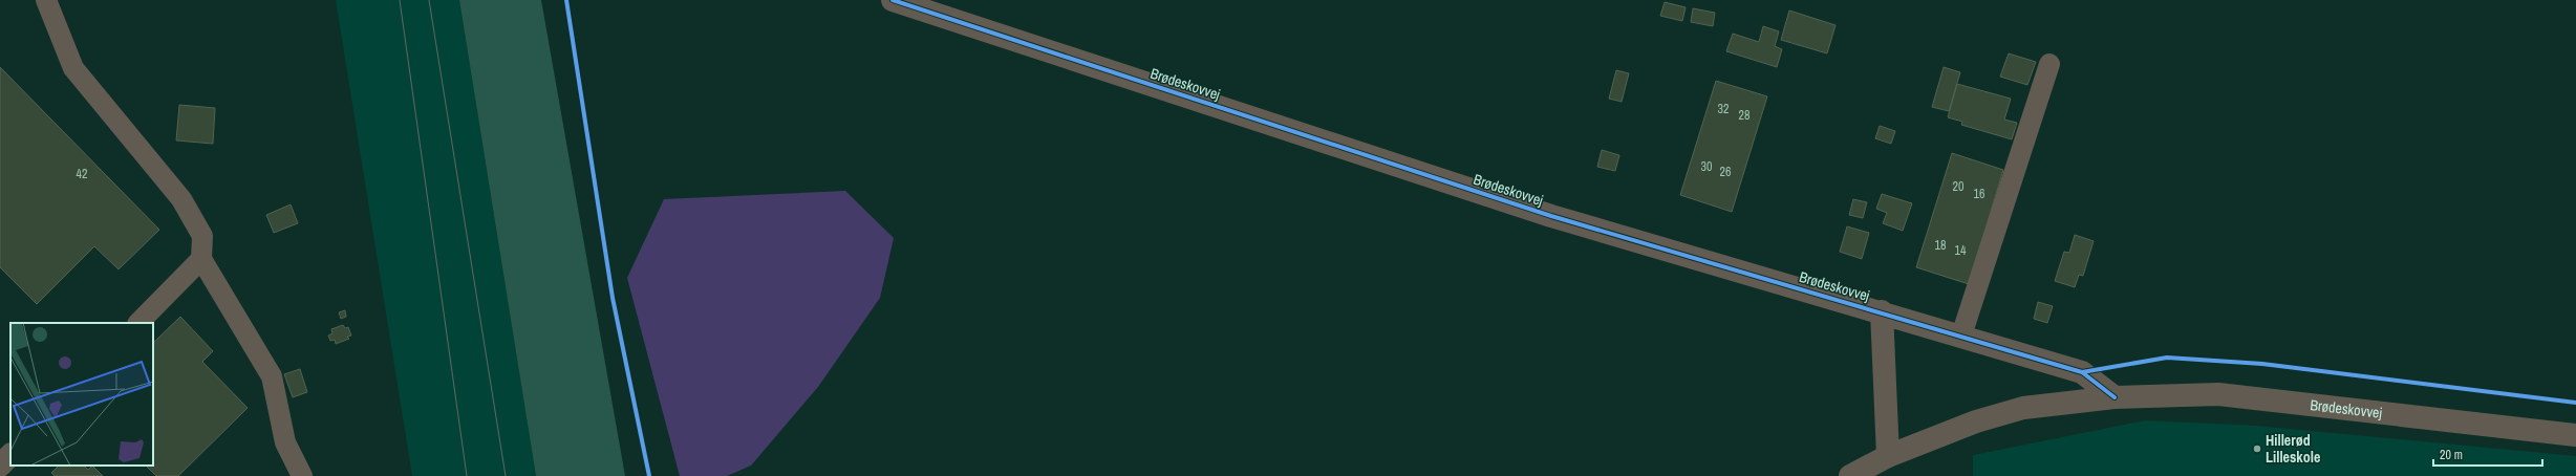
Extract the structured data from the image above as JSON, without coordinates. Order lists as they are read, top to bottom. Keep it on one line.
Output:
{"streets":{"street":["Brødeskovvej"]},"places":["Hillerød Lilleskole"],"house_numbers":["32","28","30","26","42","20","16","18","14"],"scale_bar":"20 m"}
